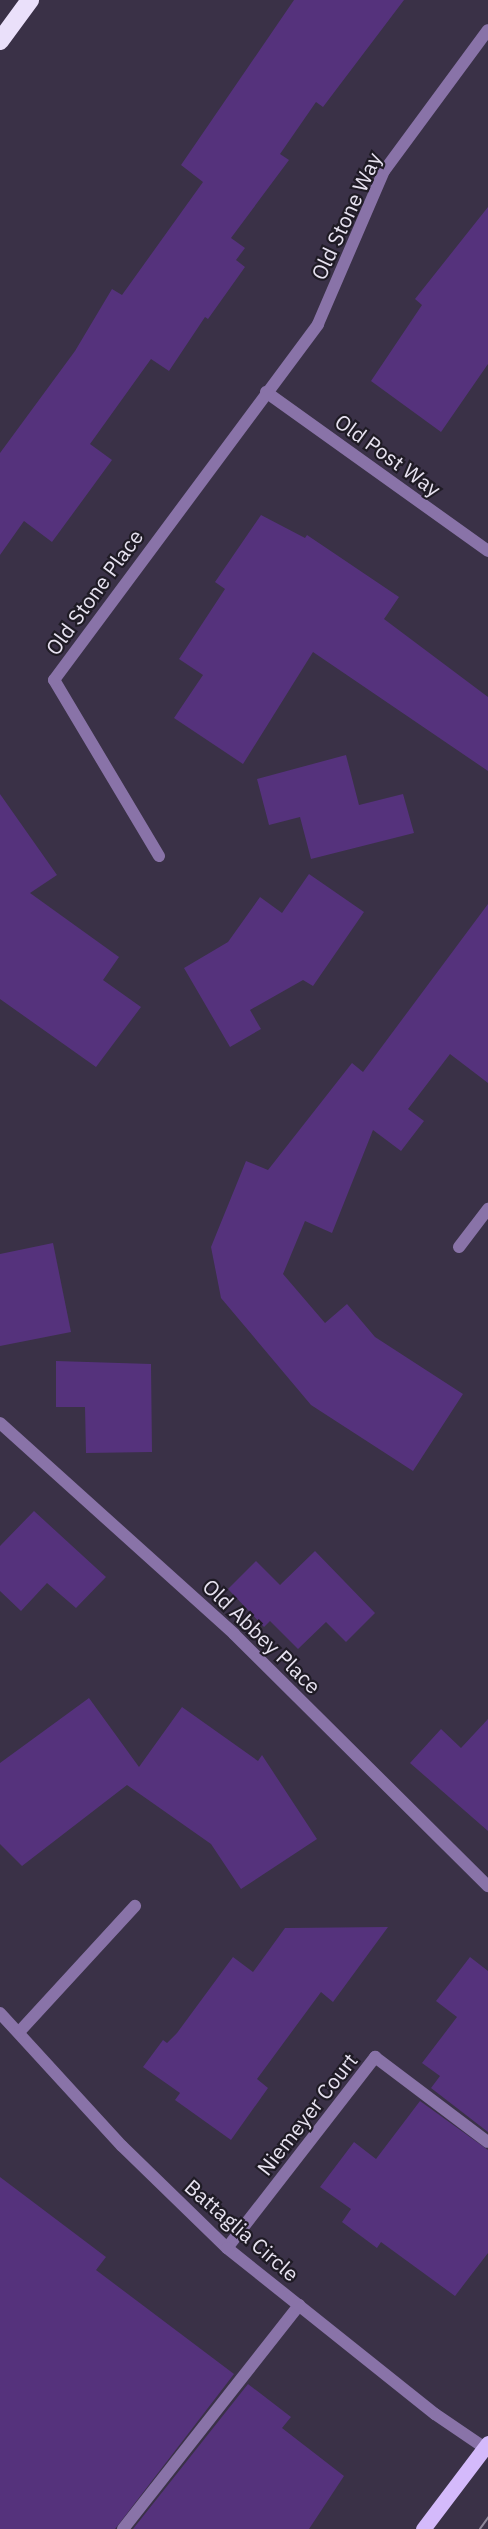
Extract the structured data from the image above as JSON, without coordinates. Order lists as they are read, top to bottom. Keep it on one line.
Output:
{"streets":{"street":["Old Stone Way","Old Post Way","Old Stone Place","Old Abbey Place","Niemeyer Court","Battaglia Circle"]},"crossings":[["Old Stone Way","Old Post Way"],["Old Stone Way","Old Stone Place"],["Old Post Way","Old Stone Place"],["Niemeyer Court","Battaglia Circle"]]}
